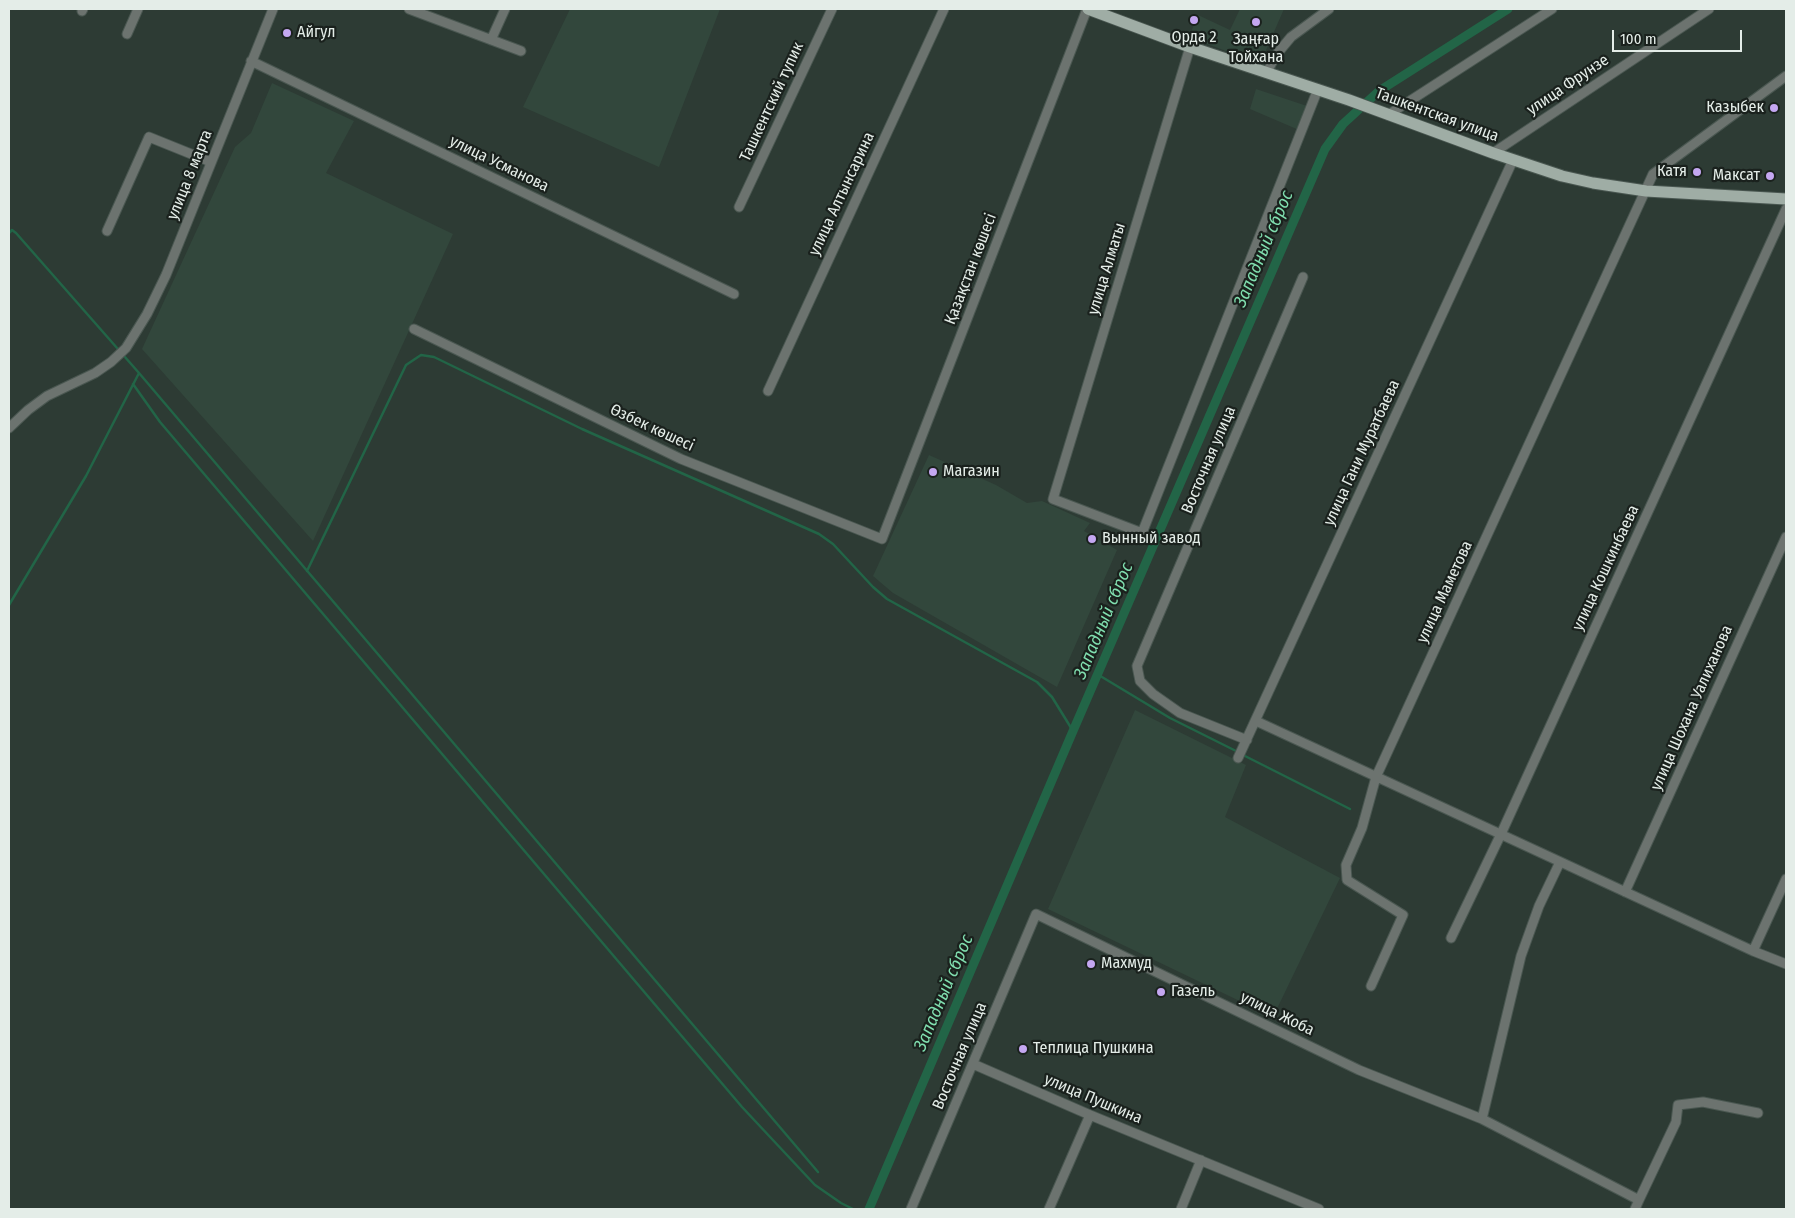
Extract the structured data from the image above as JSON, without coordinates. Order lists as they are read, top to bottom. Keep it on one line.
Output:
{"streets":{"main road":["Ташкентская улица"],"street":["улица Фрунзе","Ташкентский тупик","улица Усманова","улица 8 марта","улица Алтынсарина","Қазақстан көшесі","улица Алматы","Өзбек көшесі","улица Гани Муратбаева","Восточная улица","улица Кошкинбаева","улица Маметова","улица Шохана Уалиханова","улица Жоба","улица Пушкина"]},"crossings":[["улица Фрунзе","Ташкентская улица"],["Ташкентская улица","Қазақстан көшесі"],["Ташкентская улица","улица Алматы"],["Ташкентская улица","улица Гани Муратбаева"],["Ташкентская улица","Восточная улица"],["Ташкентская улица","улица Маметова"],["улица Усманова","улица 8 марта"],["Қазақстан көшесі","Өзбек көшесі"],["улица Алматы","Восточная улица"],["улица Гани Муратбаева","Восточная улица"],["Восточная улица","улица Жоба"],["Восточная улица","улица Пушкина"]],"water":["Западный сброс"],"places":["Орда 2","Заңғар Тойхана","Айгул","Казыбек","Катя","Максат","Магазин","Вынный завод","Махмуд","Газель","Теплица Пушкина"],"scale_bar":"100 m"}
